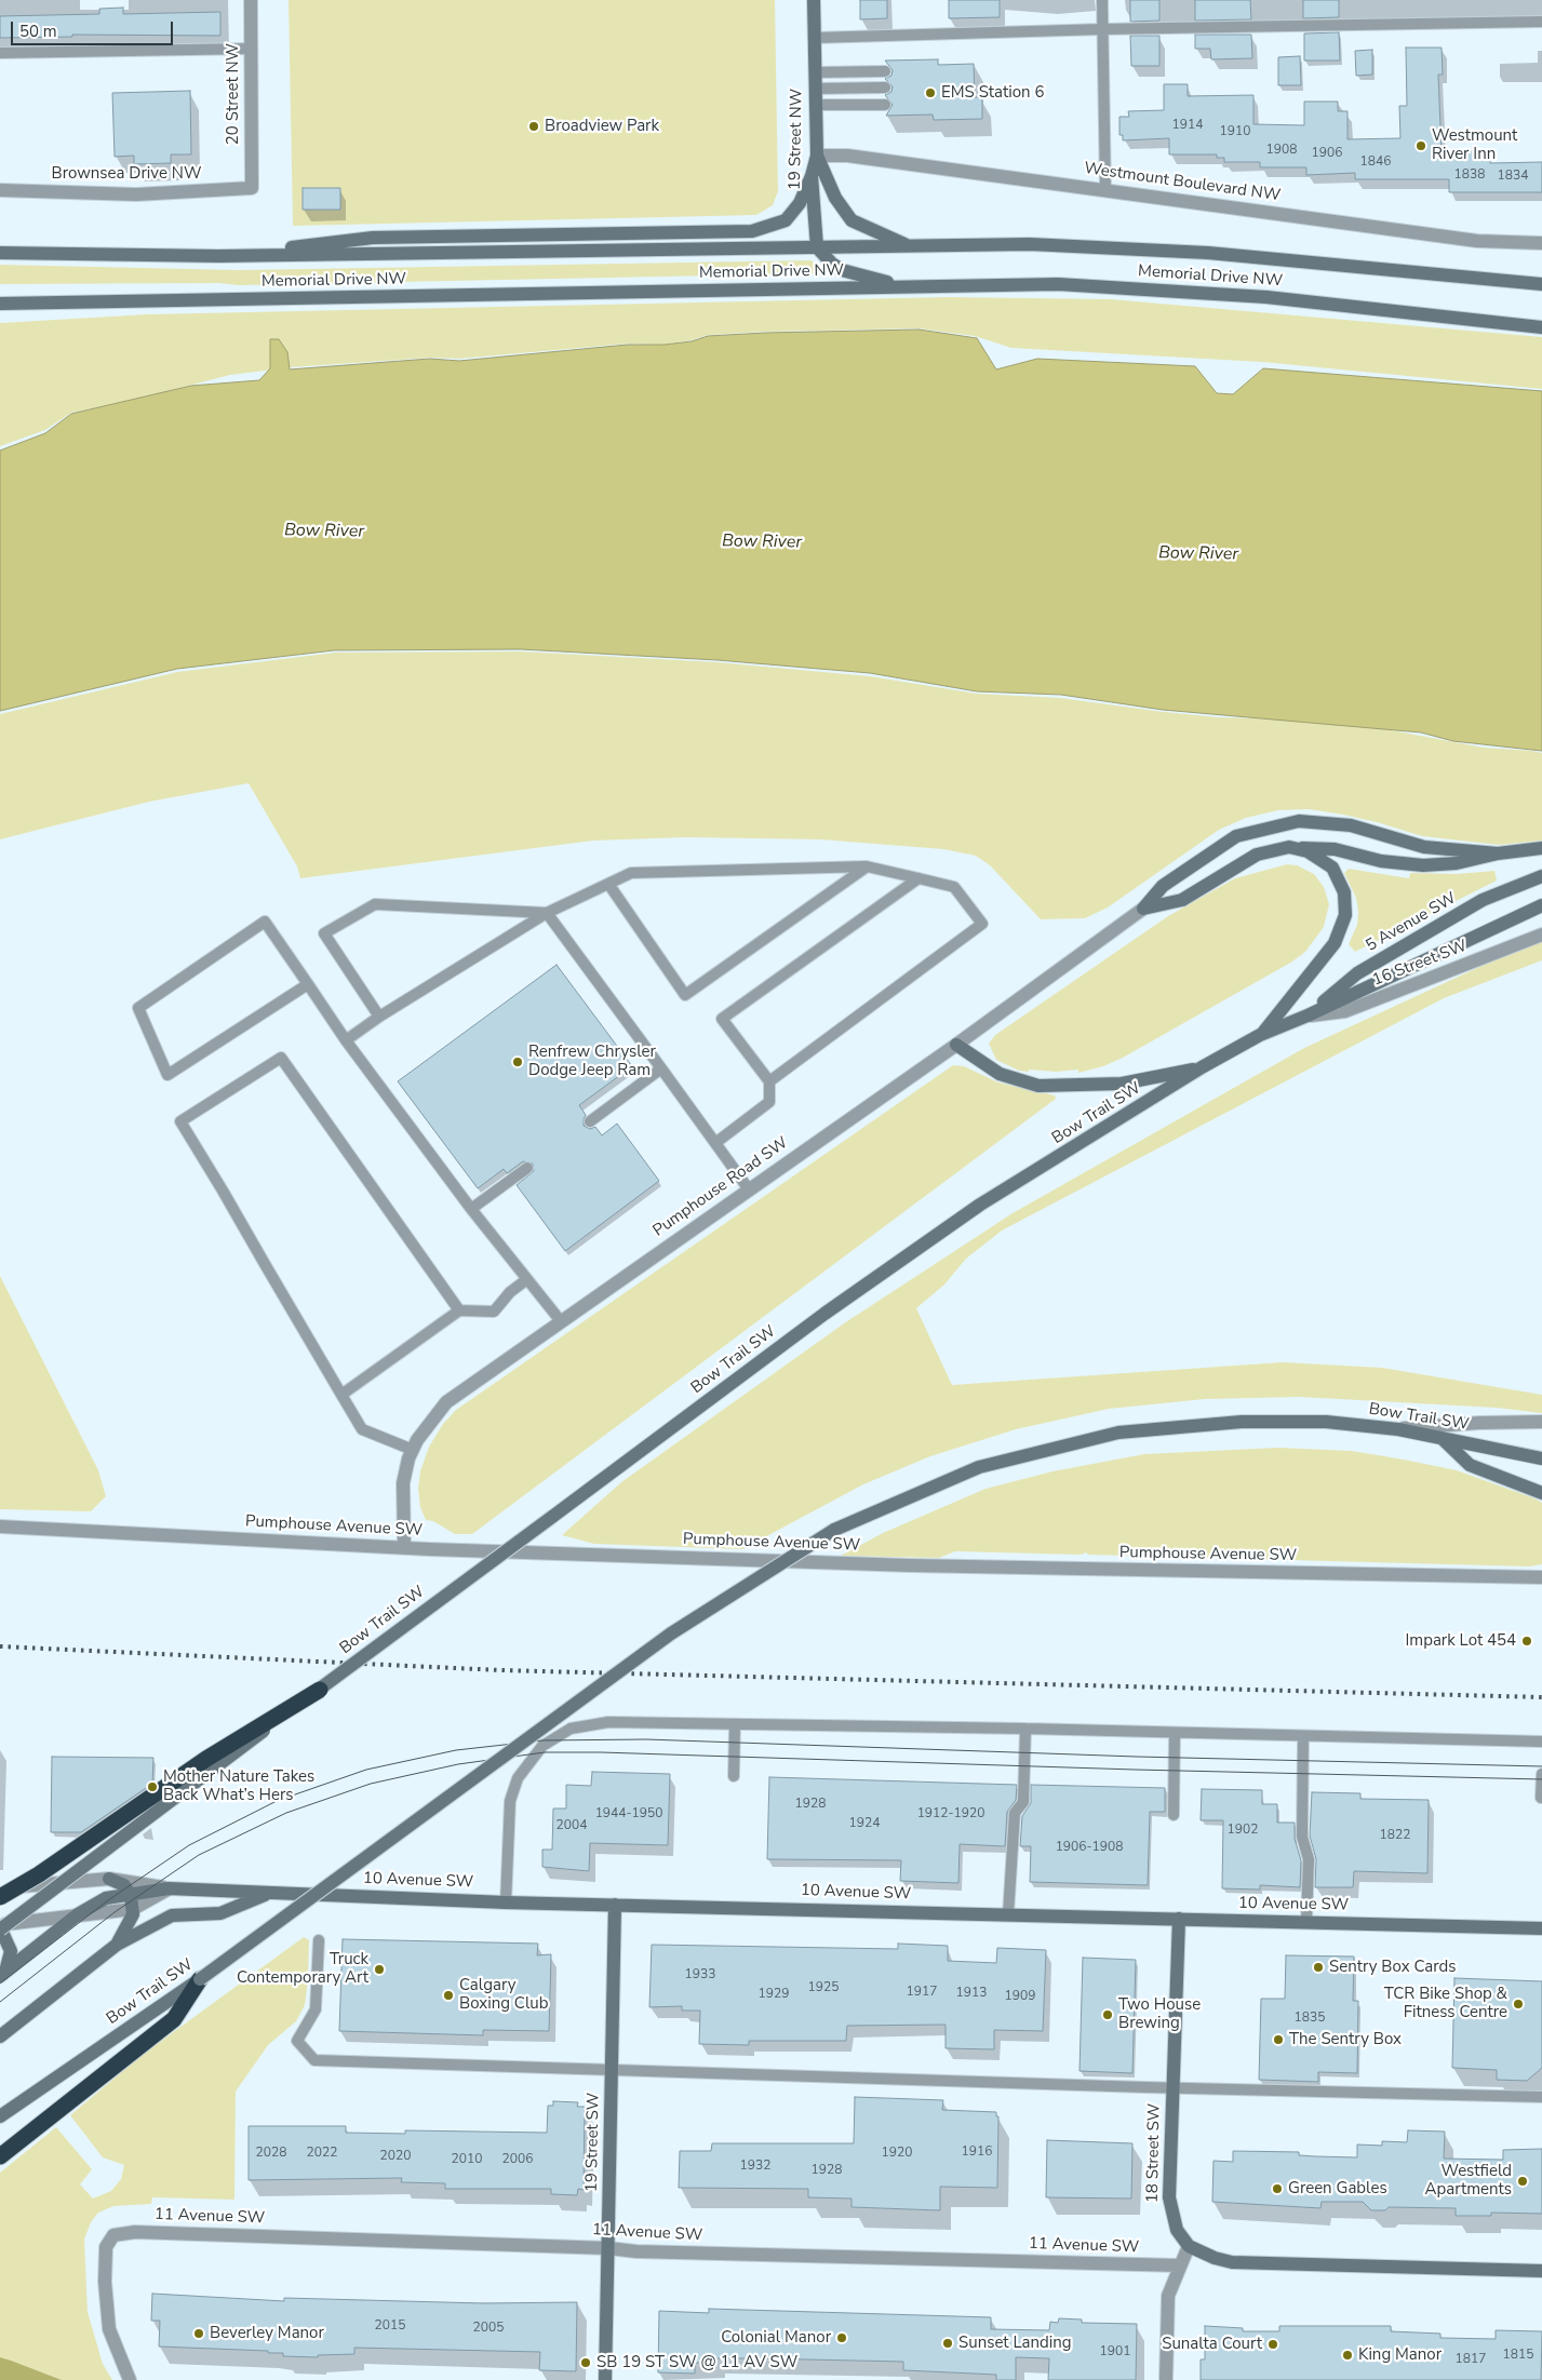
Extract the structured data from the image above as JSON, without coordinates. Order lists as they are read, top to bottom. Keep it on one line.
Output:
{"streets":{"main road":["19 Street NW","Memorial Drive NW","5 Avenue SW","Bow Trail SW","10 Avenue SW","19 Street SW","18 Street SW"],"street":["20 Street NW","Brownsea Drive NW","Westmount Boulevard NW","16 Street SW","Pumphouse Road SW","Pumphouse Avenue SW","11 Avenue SW"]},"crossings":[["20 Street NW","Brownsea Drive NW"],["19 Street NW","Westmount Boulevard NW"],["19 Street NW","Memorial Drive NW"],["5 Avenue SW","16 Street SW"],["5 Avenue SW","Bow Trail SW"],["16 Street SW","Bow Trail SW"],["Pumphouse Road SW","Pumphouse Avenue SW"],["10 Avenue SW","19 Street SW"],["10 Avenue SW","18 Street SW"],["19 Street SW","11 Avenue SW"]],"water":["Bow River"],"places":["EMS Station 6","Broadview Park","Westmount River Inn","Renfrew Chrysler Dodge Jeep Ram","Impark Lot 454","Mother Nature Takes Back What’s Hers","Sentry Box Cards","Truck Contemporary Art","Calgary Boxing Club","TCR Bike Shop & Fitness Centre","Two House Brewing","The Sentry Box","Westfield Apartments","Green Gables","Beverley Manor","Colonial Manor","Sunset Landing","Sunalta Court","King Manor","SB 19 ST SW @ 11 AV SW"],"house_numbers":["1914","1910","1908","1906","1846","1838","1834","1928","1944-1950","1912-1920","1924","2004","1902","1822","1906-1908","1933","1925","1917","1913","1929","1909","1835","1916","2028","2022","1920","2020","2010","2006","1932","1928","2015","2005","1901","1815","1817"],"scale_bar":"50 m"}
